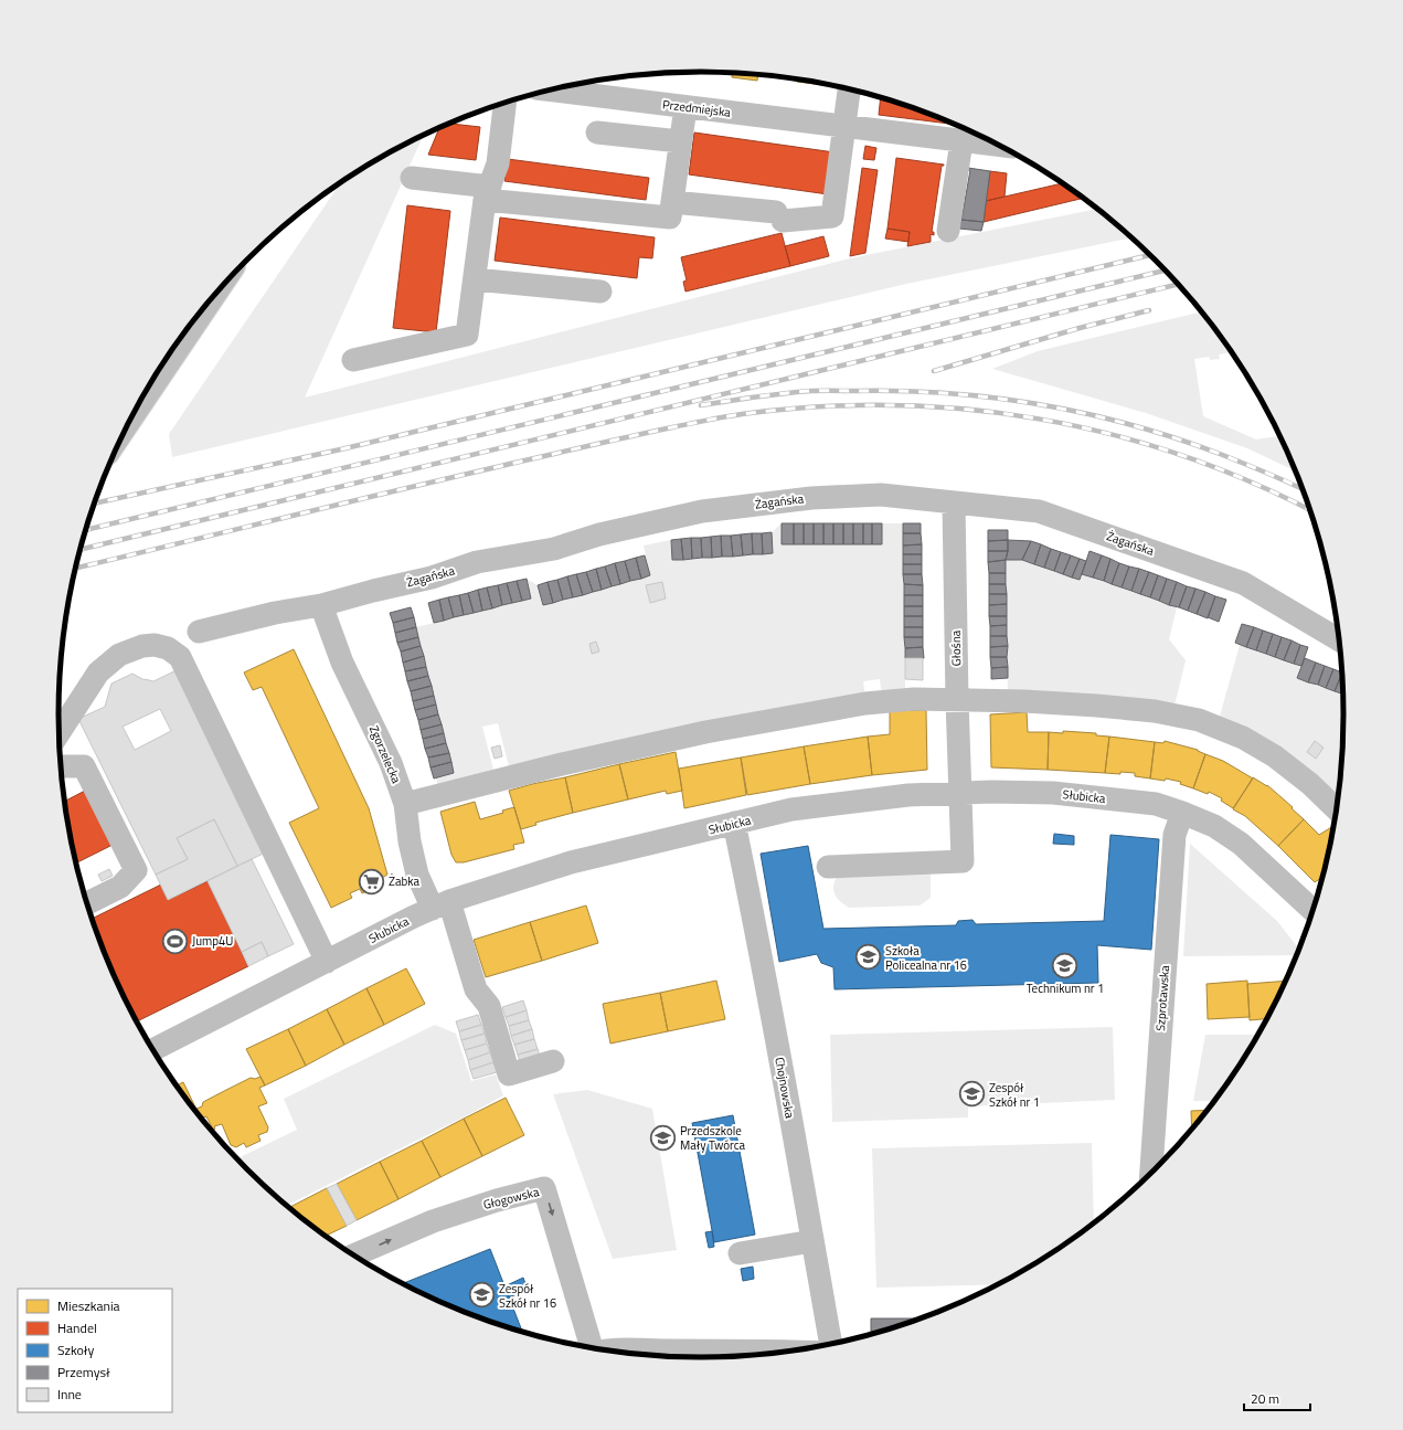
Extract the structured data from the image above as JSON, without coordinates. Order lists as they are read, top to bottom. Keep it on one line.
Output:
{"streets":{"street":["Przedmiejska","Żagańska","Głośna","Zgorzelecka","Słubicka","Szprotawska","Chojnowska","Głogowska"]},"crossings":[["Żagańska","Głośna"],["Żagańska","Zgorzelecka"],["Głośna","Słubicka"],["Zgorzelecka","Słubicka"],["Słubicka","Szprotawska"],["Słubicka","Chojnowska"]],"places":{"supermarket":["Żabka"],"sports":["Jump4U"],"school or university":["Szkoła Policealna nr 16","Technikum nr 1","Zespół Szkół nr 1","Przedszkole Mały Twórca","Zespół Szkół nr 16"]},"legend":["Mieszkania","Handel","Szkoły","Przemysł","Inne"],"scale_bar":"20 m"}
